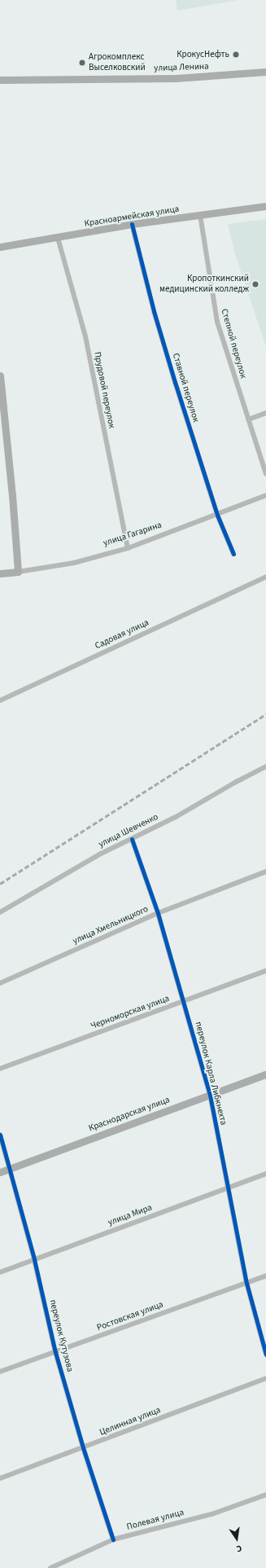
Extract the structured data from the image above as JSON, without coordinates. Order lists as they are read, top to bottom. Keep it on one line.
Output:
{"streets":{"street":["улица Ленина","Красноармейская улица","Степной переулок","Ставной переулок","Прудовой переулок","улица Гагарина","Садовая улица","улица Шевченко","улица Хмельницкого","Черноморская улица","переулок Карла Либкнехта","Краснодарская улица","улица Мира","Ростовская улица","переулок Кутузова","Целинная улица","Полевая улица"]},"crossings":[["Красноармейская улица","Степной переулок"],["Красноармейская улица","Ставной переулок"],["Красноармейская улица","Прудовой переулок"],["Ставной переулок","улица Гагарина"],["Прудовой переулок","улица Гагарина"],["улица Шевченко","переулок Карла Либкнехта"],["улица Хмельницкого","переулок Карла Либкнехта"],["Черноморская улица","переулок Карла Либкнехта"],["переулок Карла Либкнехта","Краснодарская улица"],["переулок Карла Либкнехта","улица Мира"],["переулок Карла Либкнехта","Ростовская улица"],["Краснодарская улица","переулок Кутузова"],["улица Мира","переулок Кутузова"],["Ростовская улица","переулок Кутузова"],["переулок Кутузова","Целинная улица"],["переулок Кутузова","Полевая улица"]],"places":["КрокусНефть","Агрокомплекс Выселковский","Кропоткинский медицинский колледж"],"north":"bottom"}
